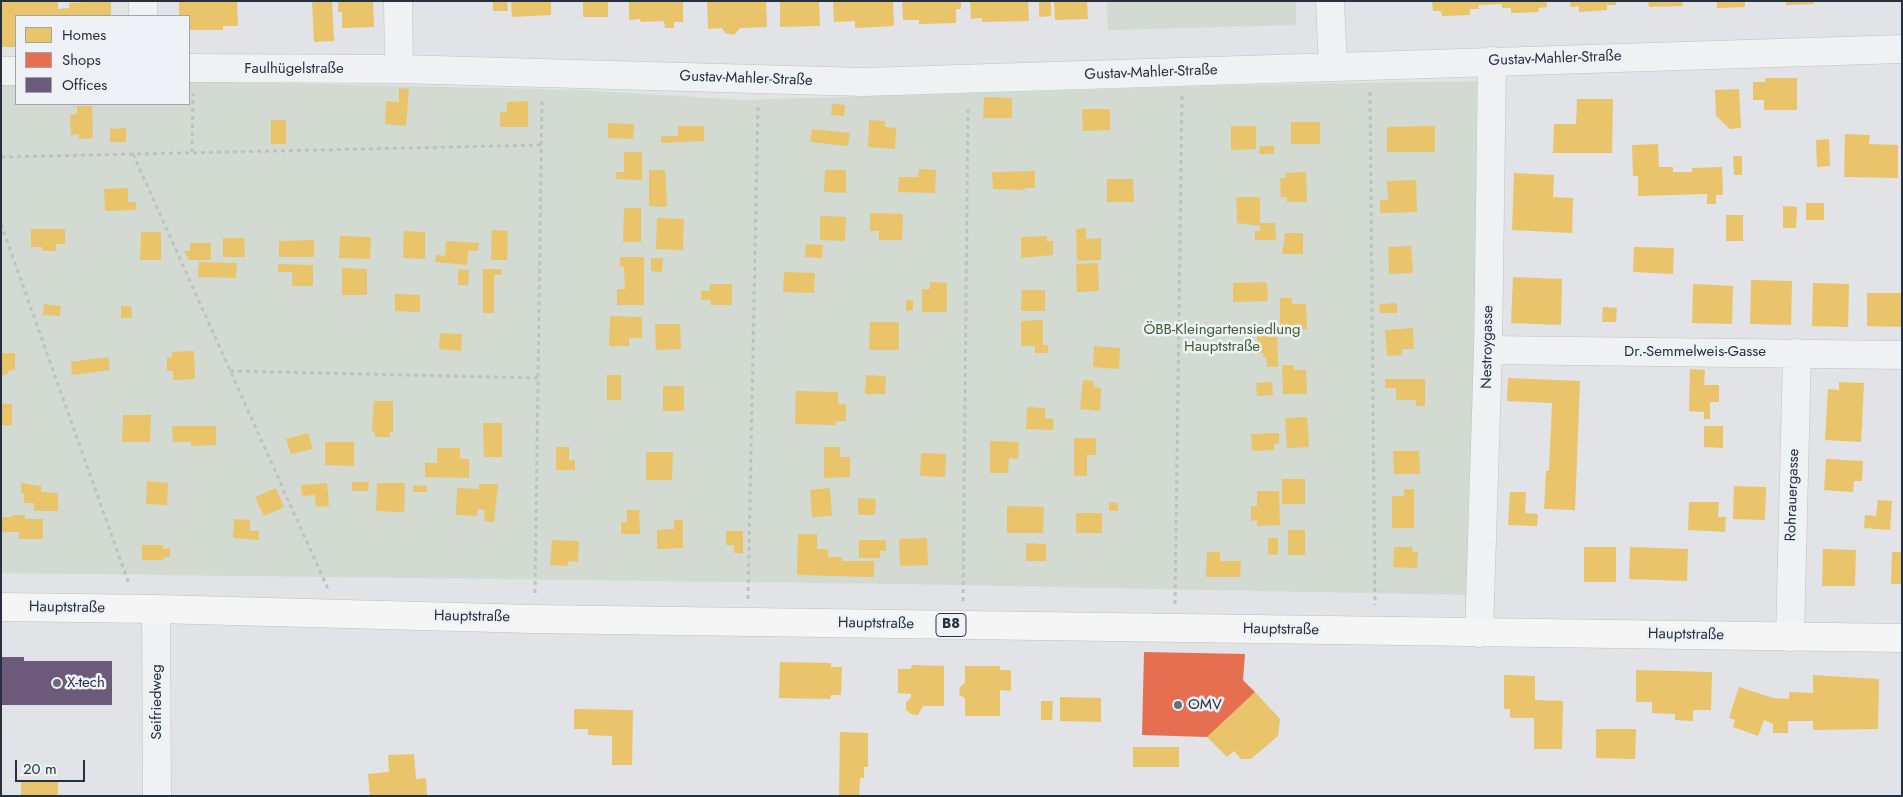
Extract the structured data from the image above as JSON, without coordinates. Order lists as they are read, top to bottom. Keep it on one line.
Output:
{"streets":{"main road":["Hauptstraße","B8"],"street":["Gustav-Mahler-Straße","Faulhügelstraße","Nestroygasse","Dr.-Semmelweis-Gasse","Rohrauergasse","Seifriedweg"]},"crossings":[["Gustav-Mahler-Straße","Faulhügelstraße"],["Gustav-Mahler-Straße","Nestroygasse"],["Nestroygasse","Dr.-Semmelweis-Gasse"],["Nestroygasse","Hauptstraße"],["Dr.-Semmelweis-Gasse","Rohrauergasse"],["Rohrauergasse","Hauptstraße"],["Hauptstraße","Seifriedweg"]],"parks":["ÖBB-Kleingartensiedlung Hauptstraße"],"places":["X-tech","OMV"],"legend":["Homes","Shops","Offices"],"scale_bar":"20 m"}
